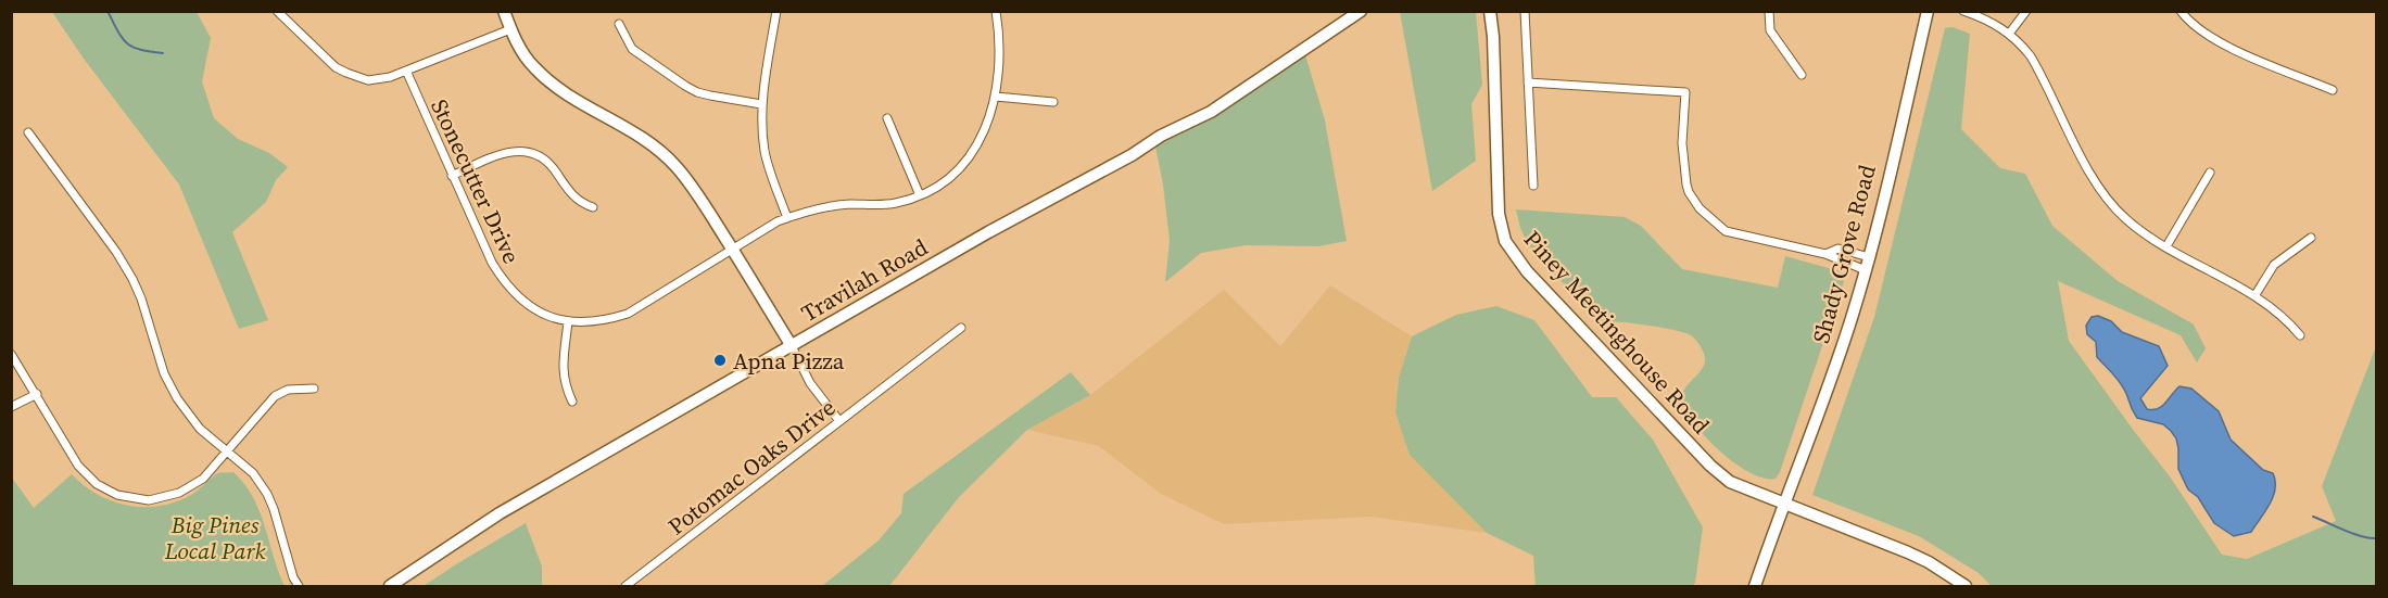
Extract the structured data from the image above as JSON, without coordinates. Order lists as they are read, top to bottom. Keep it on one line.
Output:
{"streets":{"main road":["Shady Grove Road","Travilah Road","Piney Meetinghouse Road"],"street":["Stonecutter Drive","Potomac Oaks Drive"]},"crossings":[["Shady Grove Road","Piney Meetinghouse Road"]],"parks":["Big Pines Local Park"],"places":["Apna Pizza"]}
